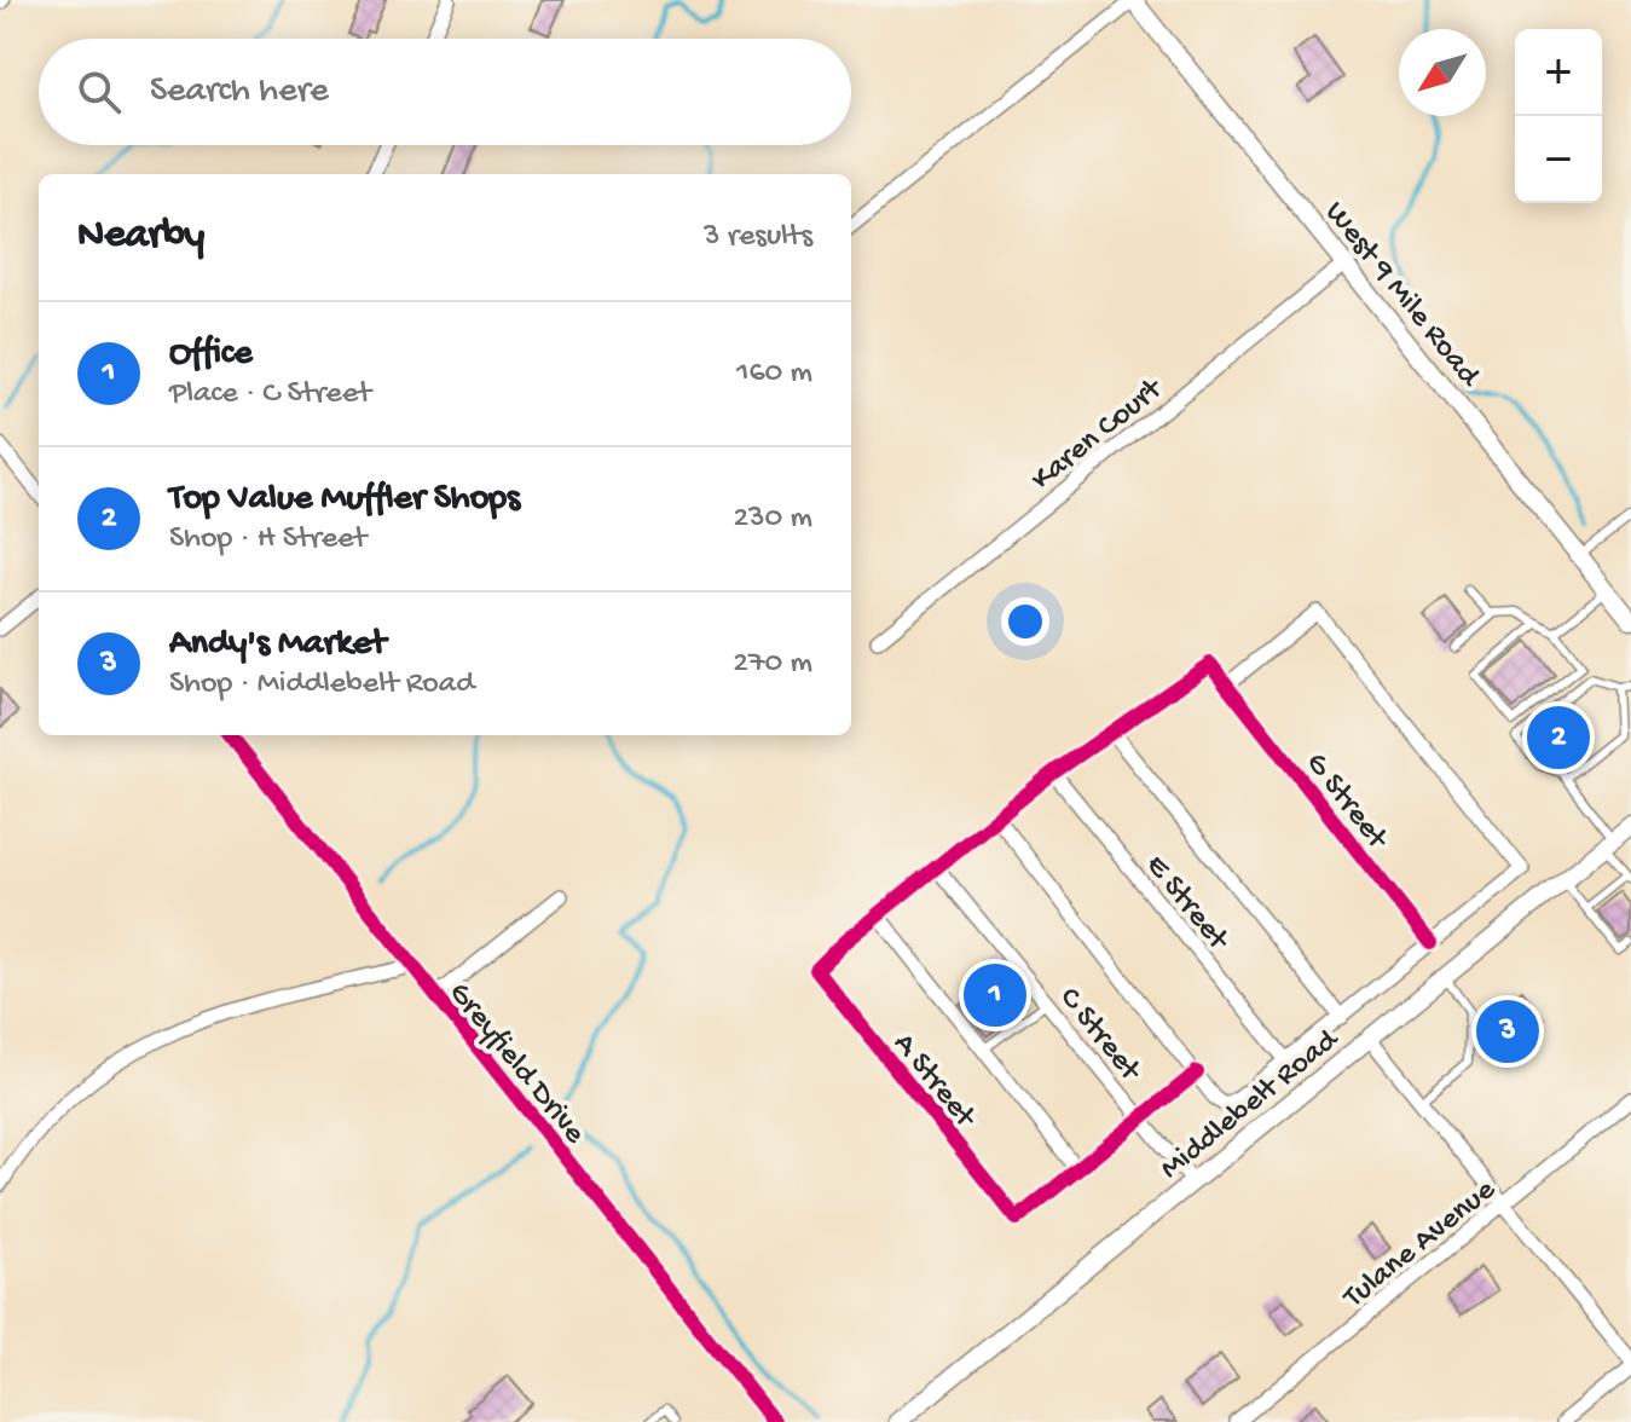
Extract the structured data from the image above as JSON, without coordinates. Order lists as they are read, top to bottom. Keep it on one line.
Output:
{"streets":{"street":["West 9 Mile Road","Karen Court","G Street","E Street","C Street","Greyfield Drive","A Street","Middlebelt Road","Tulane Avenue"]},"crossings":[["West 9 Mile Road","Karen Court"],["C Street","A Street"],["C Street","Middlebelt Road"]],"north":"bottom left","page":{"map_buttons":["+","−"],"search":"Search here","heading":["Nearby","3 results"],"list":[{"mark":"1","name":"Office","note":"Place · C Street","value":"160 m"},{"mark":"2","name":"Top Value Muffler Shops","note":"Shop · H Street","value":"230 m"},{"mark":"3","name":"Andy's Market","note":"Shop · Middlebelt Road","value":"270 m"}],"pins":["2","1","3"]}}
